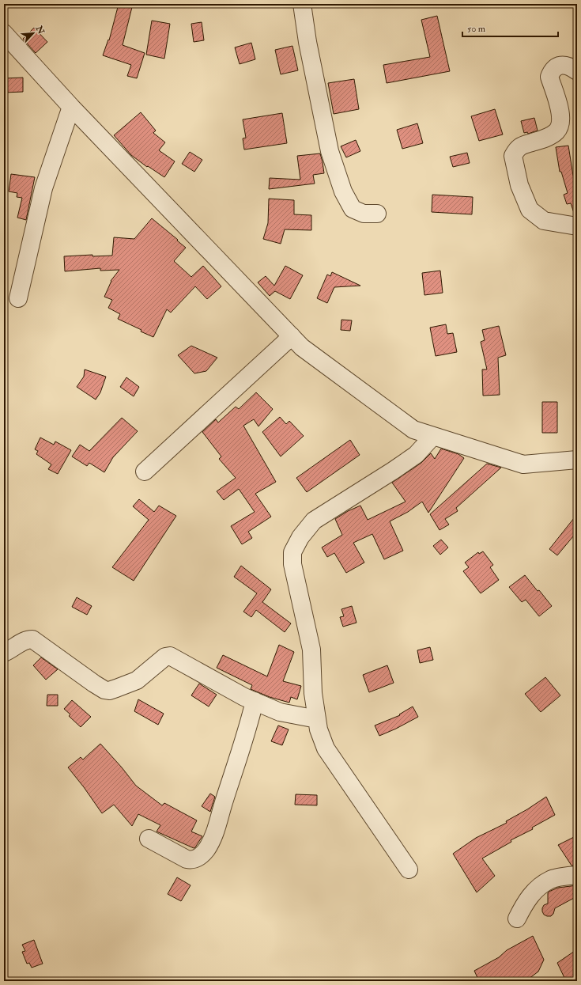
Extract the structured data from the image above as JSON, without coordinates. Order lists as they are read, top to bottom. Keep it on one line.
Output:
{"scale_bar":"50 m","north":"top right"}
